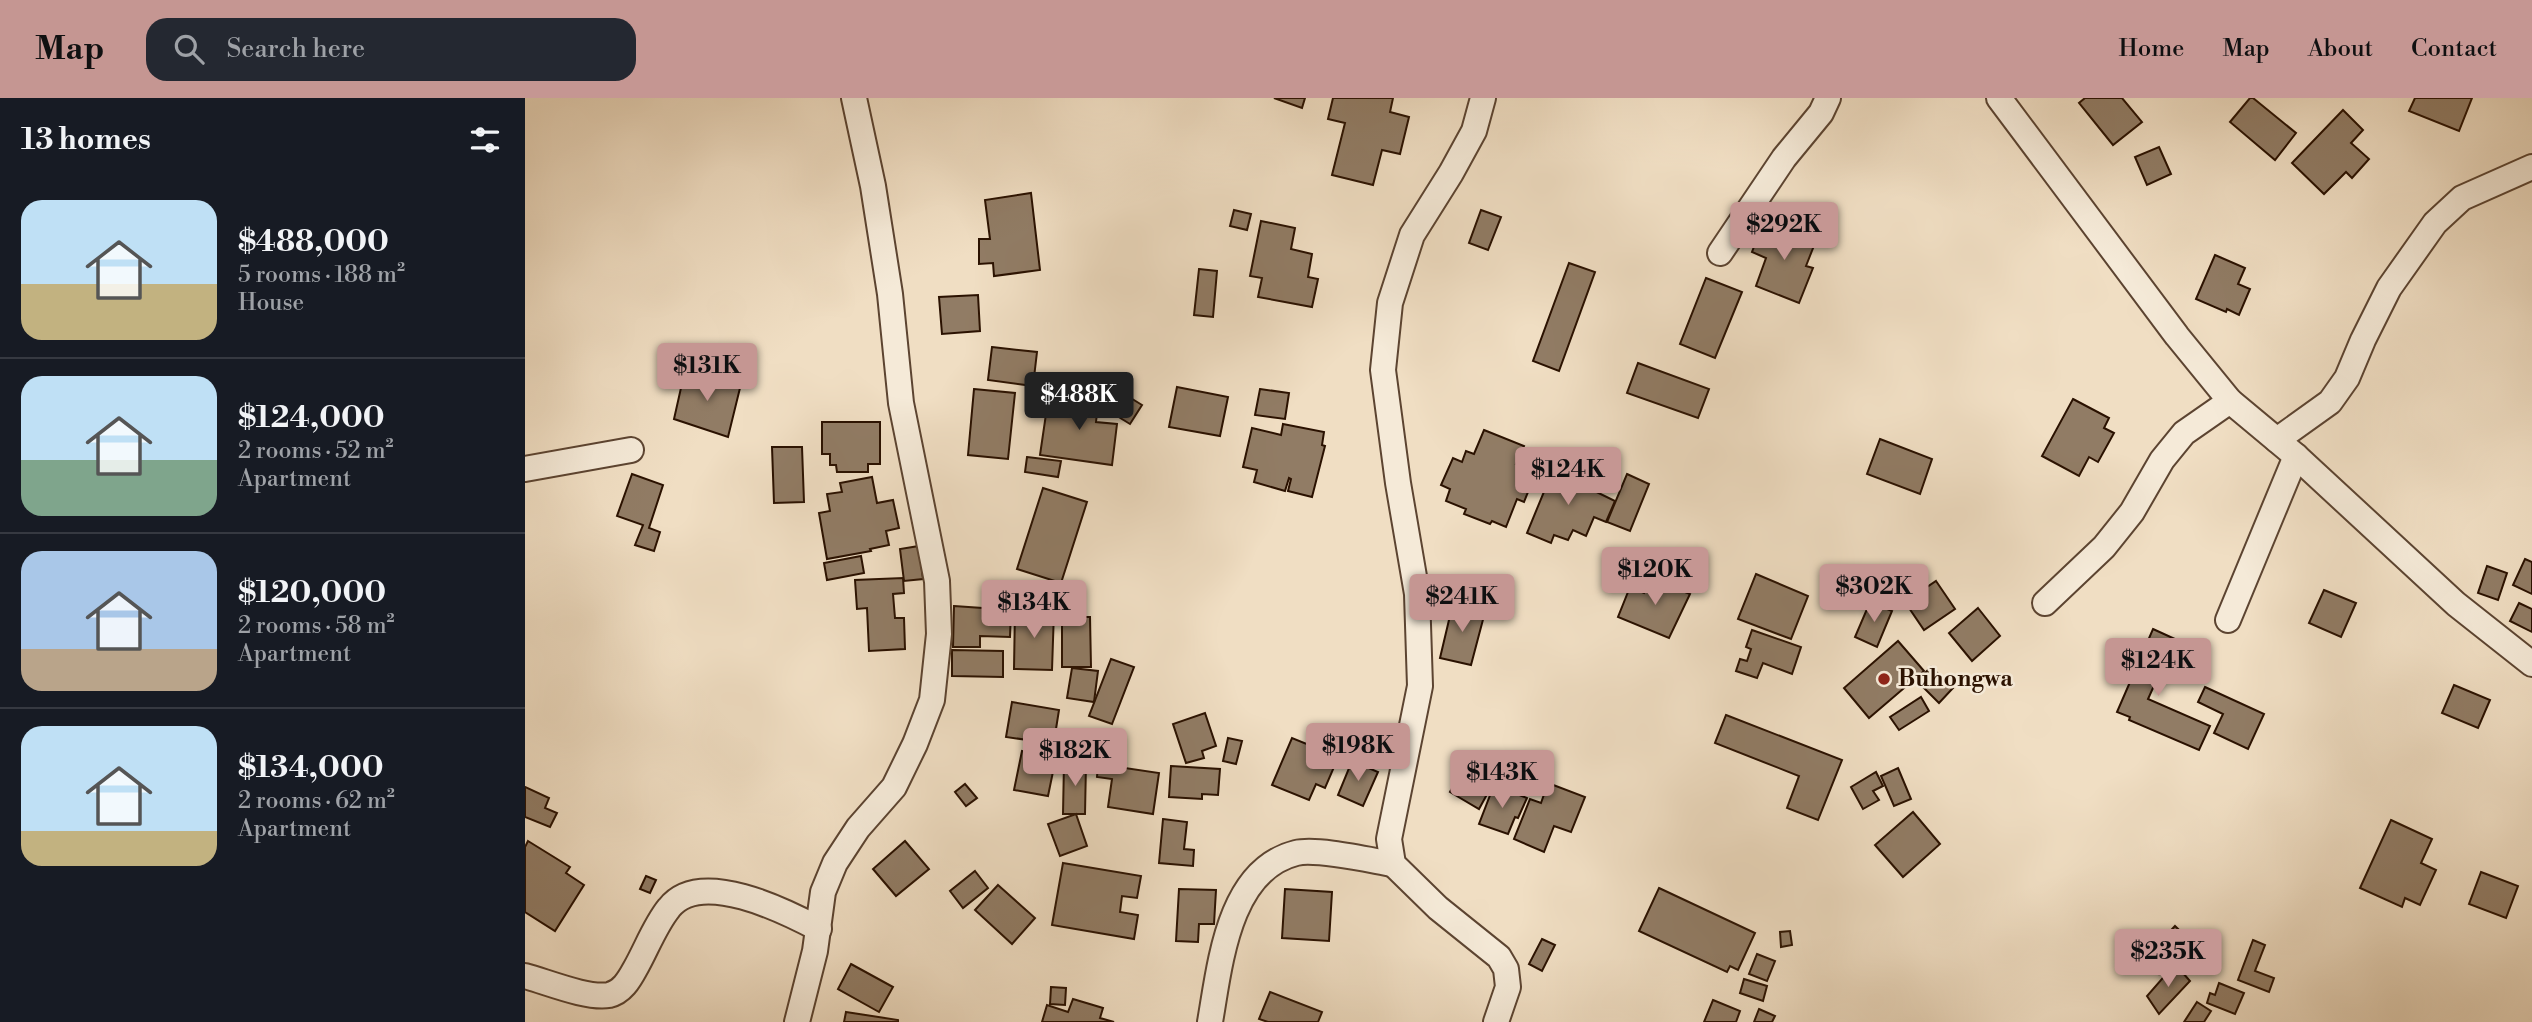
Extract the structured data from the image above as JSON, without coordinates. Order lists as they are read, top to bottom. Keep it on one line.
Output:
{"places":["Buhongwa"],"page":{"header":"Map","search":"Search here","nav":["Home","Map","About","Contact"],"heading":"13 homes","list":[{"name":"$488,000","note":"5 rooms · 188 m² · House"},{"name":"$124,000","note":"2 rooms · 52 m² · Apartment"},{"name":"$120,000","note":"2 rooms · 58 m² · Apartment"},{"name":"$134,000","note":"2 rooms · 62 m² · Apartment"}],"price":["$292K","$131K","$488K","$124K","$120K","$302K","$241K","$134K","$124K","$198K","$182K","$143K","$235K"]}}
